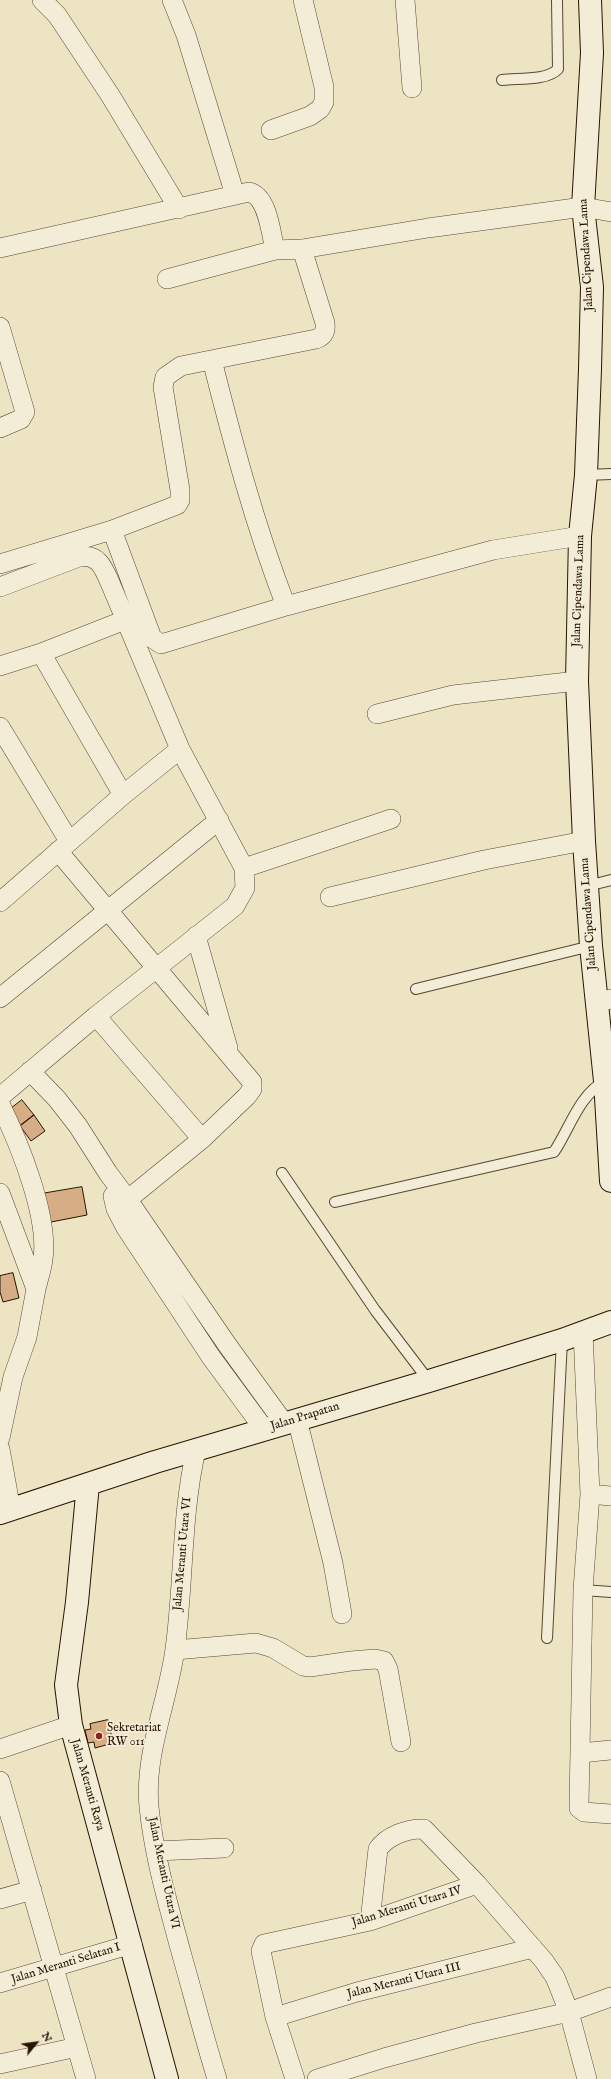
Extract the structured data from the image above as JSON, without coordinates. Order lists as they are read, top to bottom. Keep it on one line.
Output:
{"streets":{"street":["Jalan Cipendawa Lama","Jalan Prapatan","Jalan Meranti Utara VI","Jalan Meranti Raya","Jalan Meranti Utara IV","Jalan Meranti Selatan I","Jalan Meranti Utara III"]},"crossings":[["Jalan Prapatan","Jalan Meranti Utara VI"],["Jalan Prapatan","Jalan Meranti Raya"],["Jalan Meranti Raya","Jalan Meranti Selatan I"],["Jalan Meranti Utara IV","Jalan Meranti Utara III"]],"places":["Sekretariat RW 011"],"north":"top right"}
